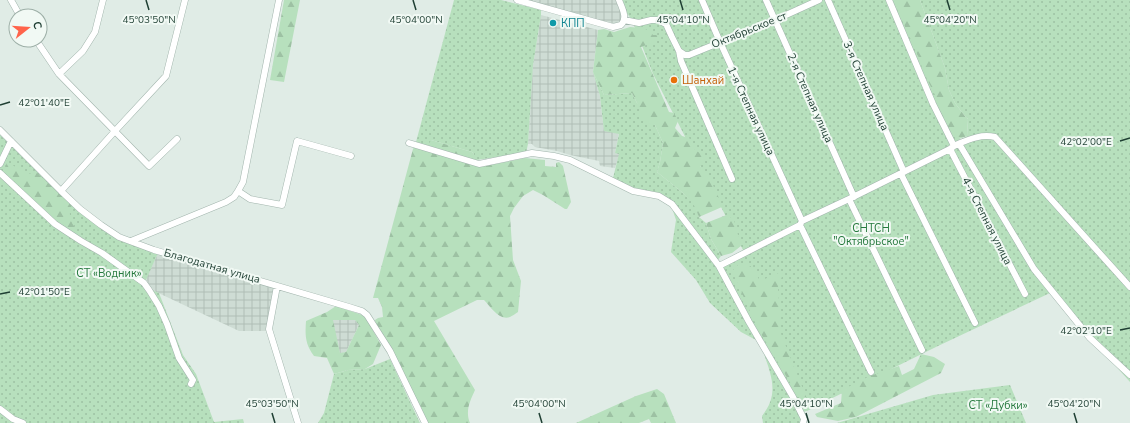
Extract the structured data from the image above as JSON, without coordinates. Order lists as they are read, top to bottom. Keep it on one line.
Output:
{"streets":{"street":["Октябрьское ст","3-я Степная улица","2-я Степная улица","1-я Степная улица","4-я Степная улица","Благодатная улица"]},"crossings":[["Октябрьское ст","2-я Степная улица"],["Октябрьское ст","1-я Степная улица"]],"parks":["СНТСН \"Октябрьское\"","СТ «Водник»","СТ «Дубки»"],"places":["КПП","Шанхай"],"north":"right","coordinates":["45°03'50\"N","45°04'00\"N","45°04'10\"N","45°04'20\"N","42°01'40\"E","42°02'00\"E","42°01'50\"E","42°02'10\"E"]}
